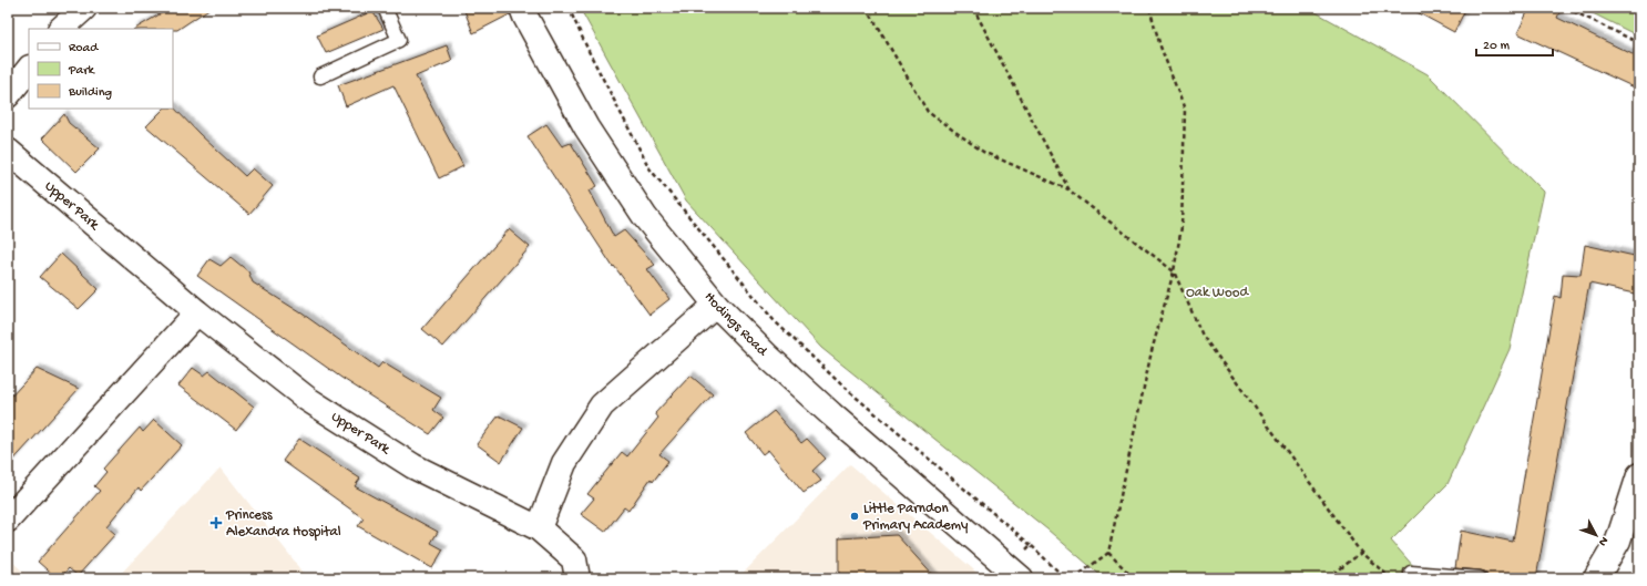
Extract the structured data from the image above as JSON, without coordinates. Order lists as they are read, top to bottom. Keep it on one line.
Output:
{"streets":{"street":["Upper Park","Hodings Road"]},"parks":["Oak Wood"],"places":{"other":["Little Parndon Primary Academy"],"health":["Princess Alexandra Hospital"]},"legend":["Road","Park","Building"],"scale_bar":"20 m","north":"bottom right"}
